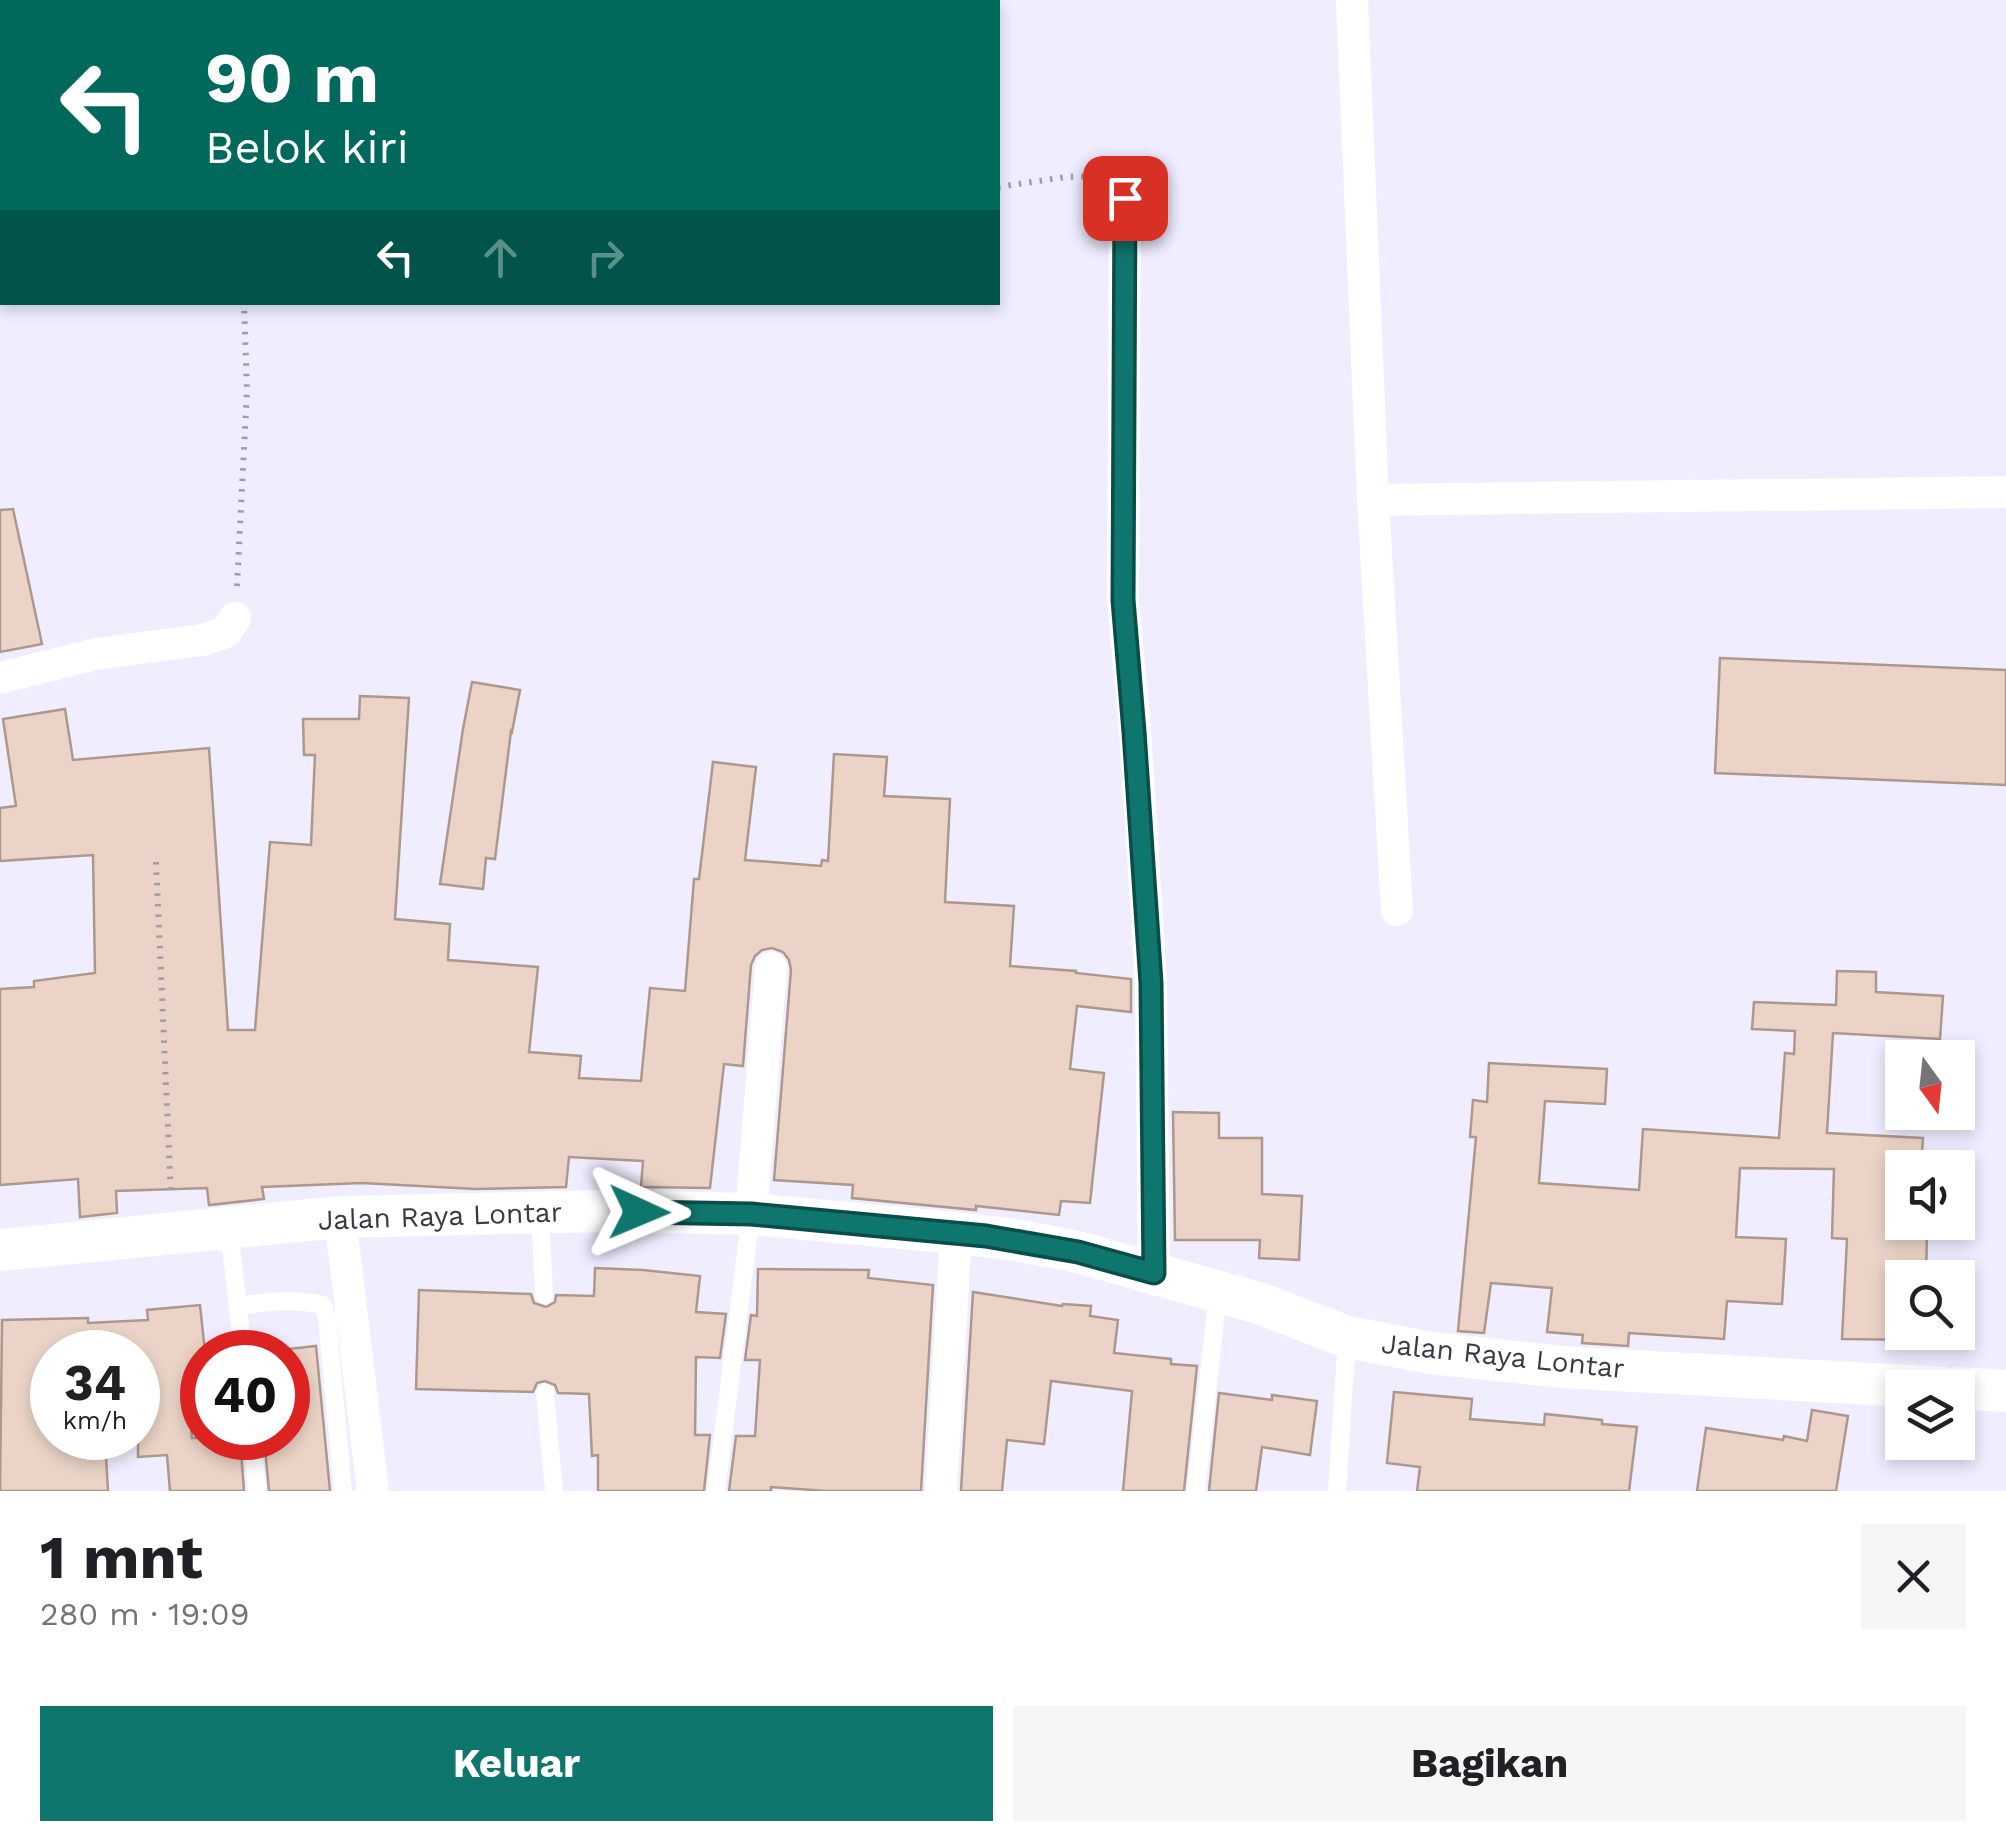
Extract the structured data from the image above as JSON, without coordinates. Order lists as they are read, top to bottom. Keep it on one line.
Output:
{"streets":{"street":["Jalan Raya Lontar"]},"north":"bottom","page":{"turn":["90 m","Belok kiri"],"speed":"34 km/h","limit":"40","heading":["1 mnt","280 m · 19:09"],"buttons":["Keluar","Bagikan"]}}
